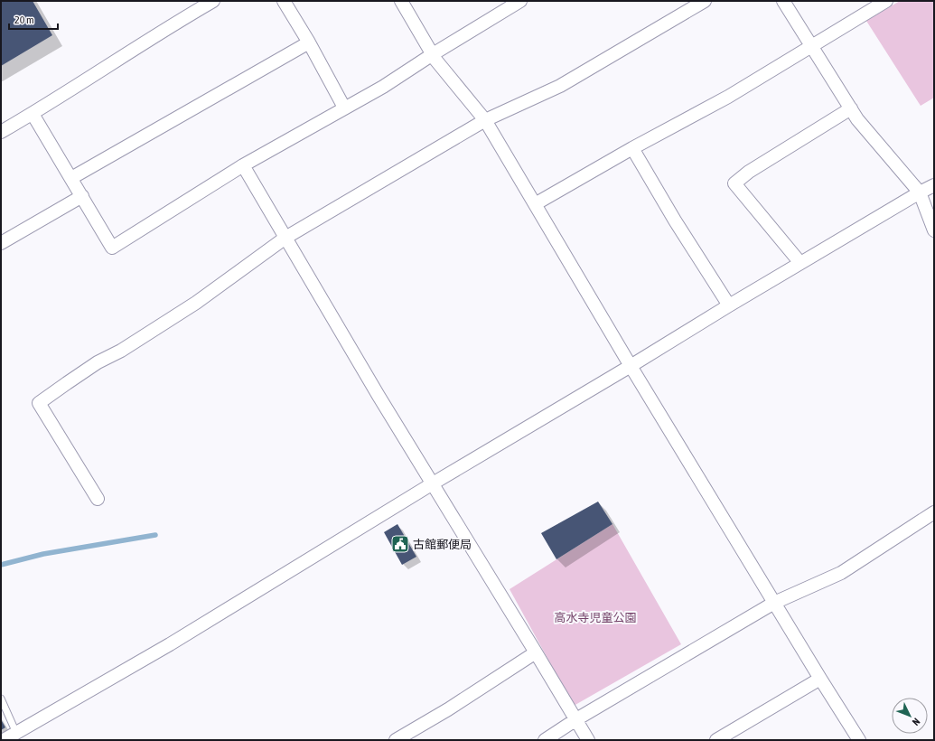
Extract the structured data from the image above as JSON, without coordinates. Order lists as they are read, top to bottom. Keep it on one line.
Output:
{"parks":["高水寺児童公園"],"places":{"public building":["古館郵便局"]},"scale_bar":"20 m","north":"bottom right"}
